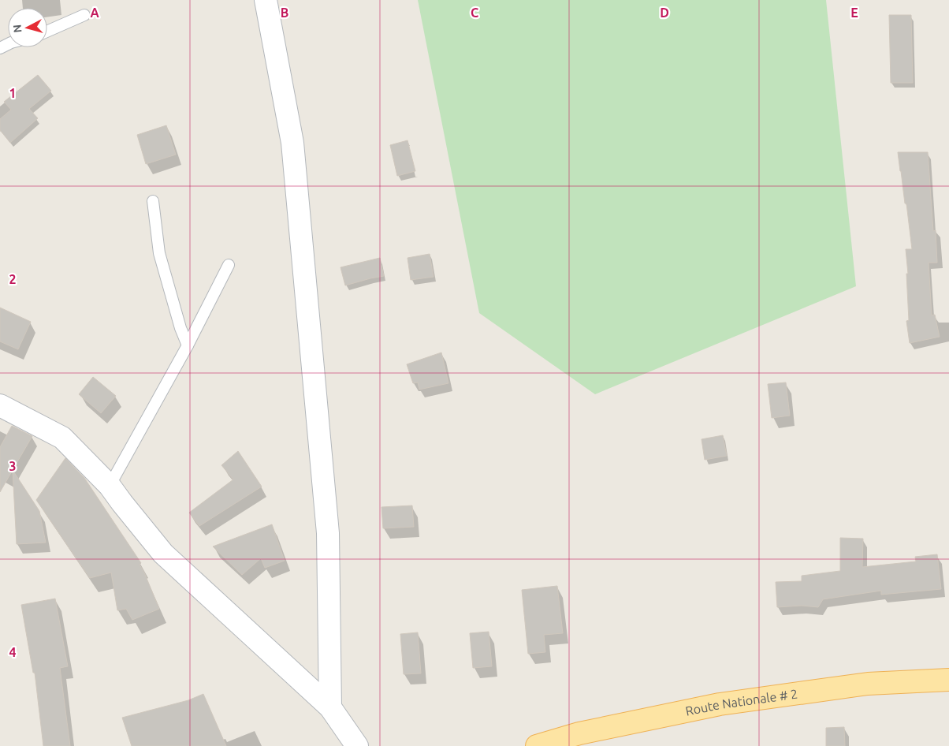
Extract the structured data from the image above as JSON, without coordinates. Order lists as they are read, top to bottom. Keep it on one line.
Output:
{"streets":{"main road":["Route Nationale # 2"]},"north":"left","grid":{"columns":["A","B","C","D","E"],"rows":["1","2","3","4"]}}
